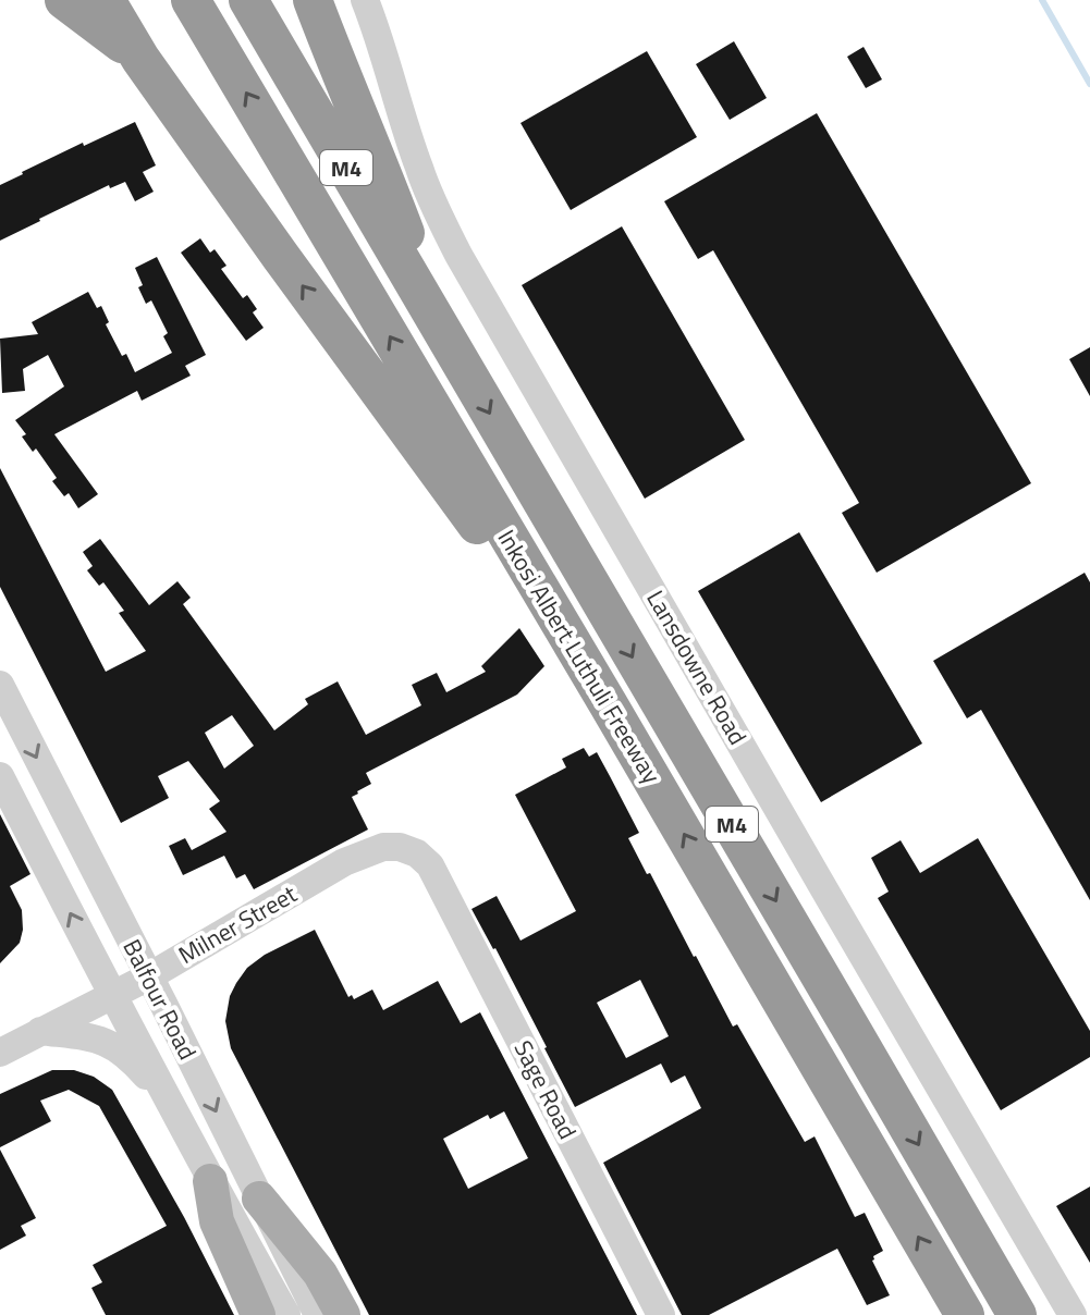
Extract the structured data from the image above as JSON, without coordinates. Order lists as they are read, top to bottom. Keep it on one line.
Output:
{"streets":{"highway":["M4","Inkosi Albert Luthuli Freeway"],"street":["Lansdowne Road","Milner Street","Balfour Road","Sage Road"]},"crossings":[["Milner Street","Balfour Road"],["Milner Street","Sage Road"]]}
